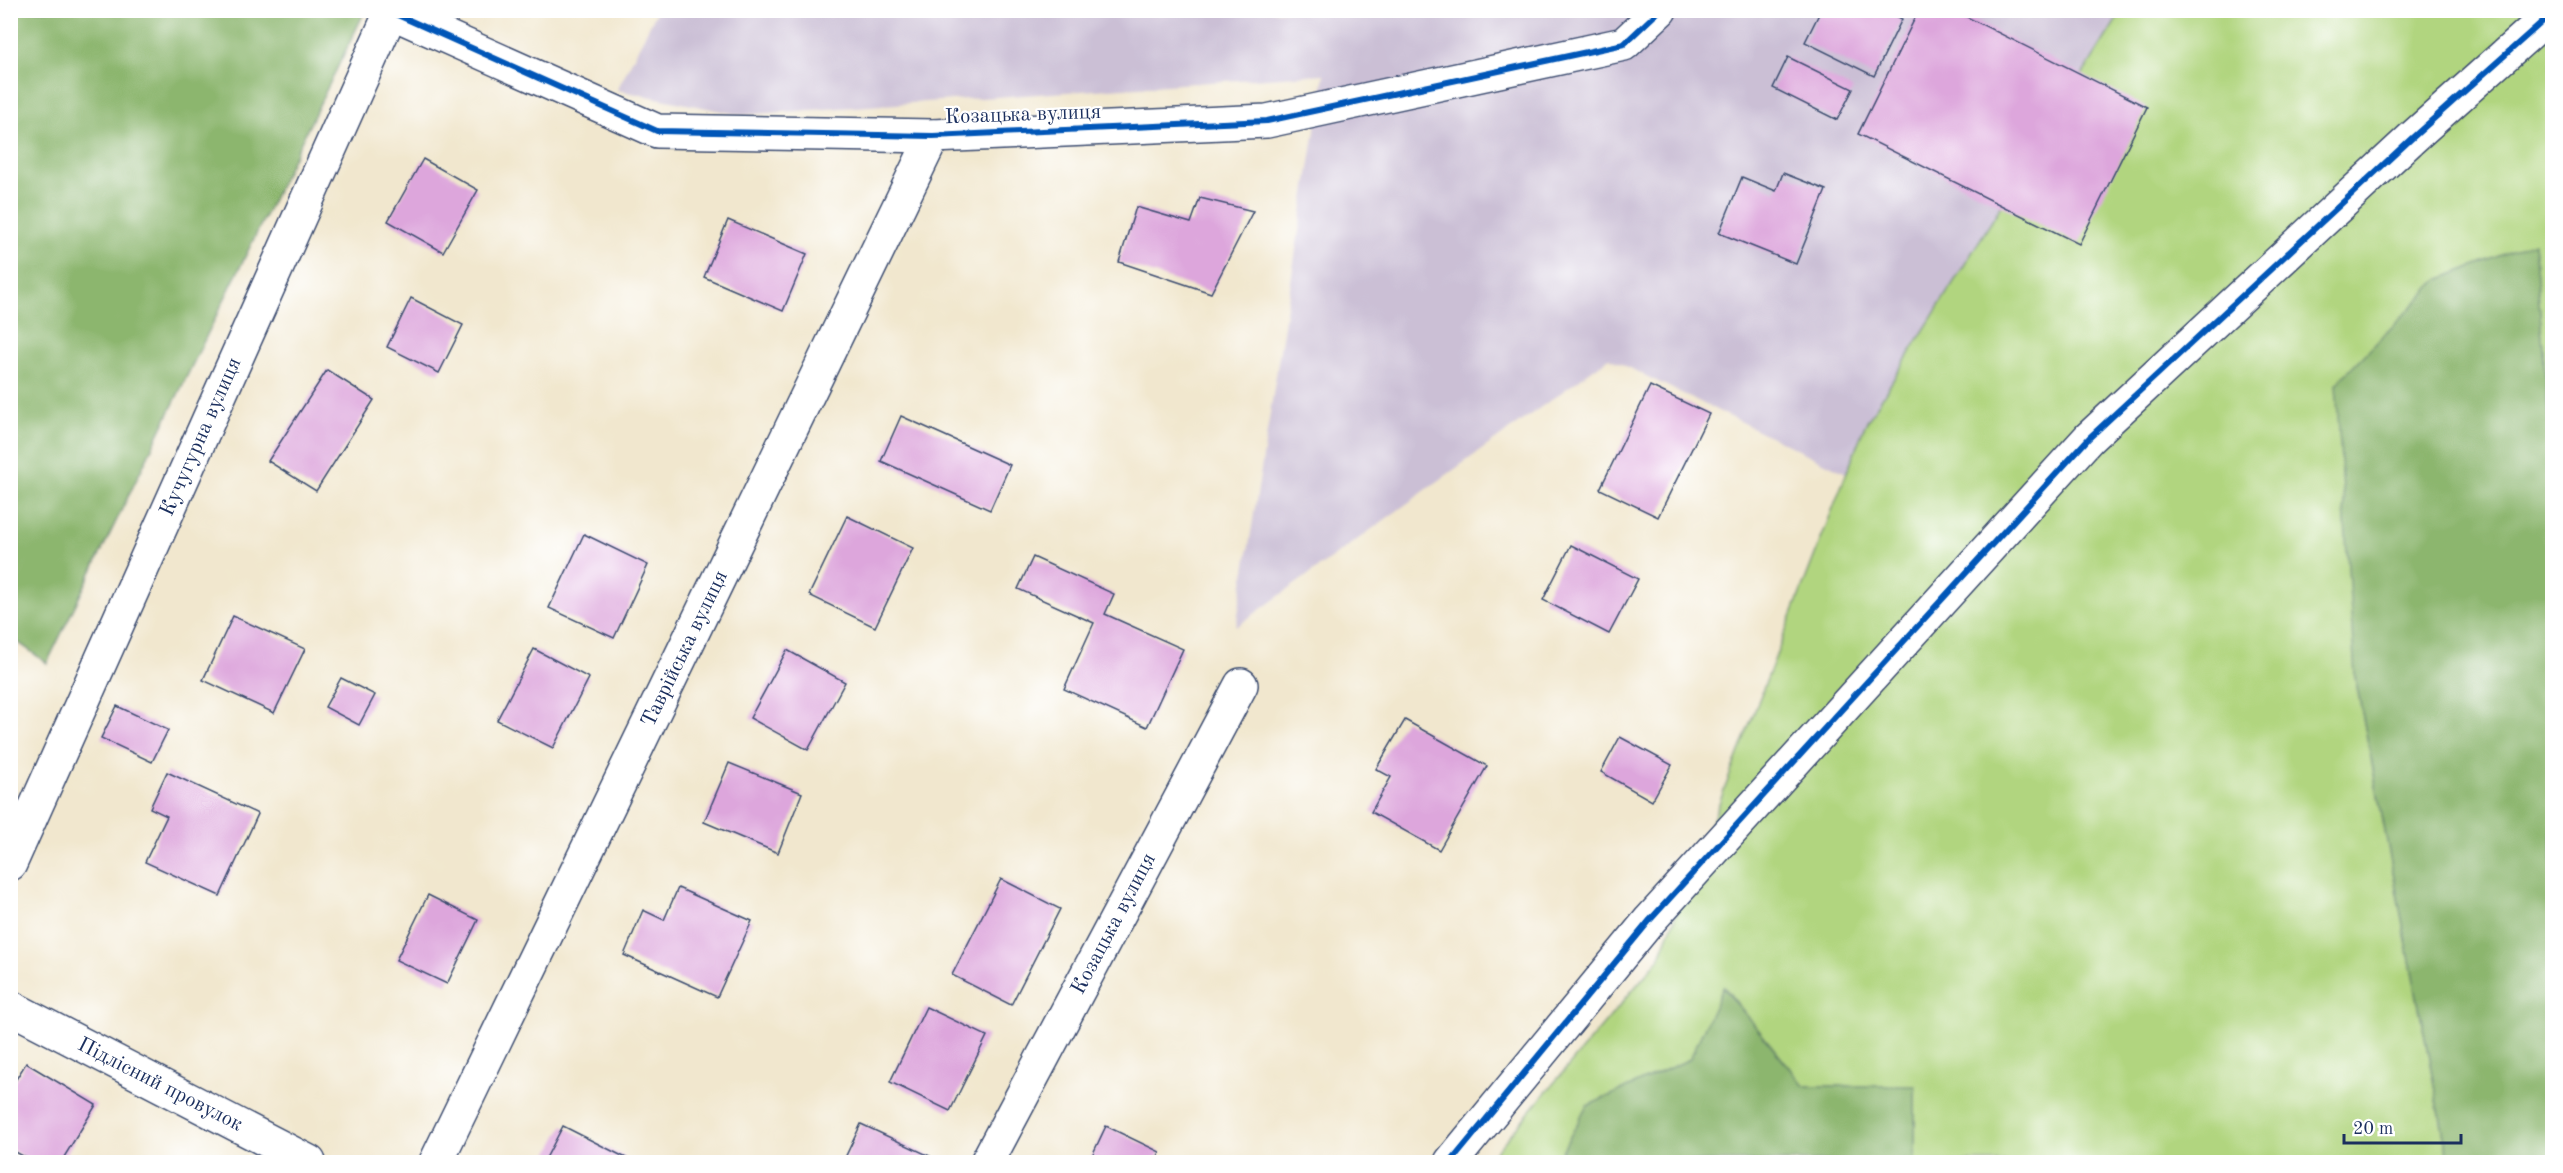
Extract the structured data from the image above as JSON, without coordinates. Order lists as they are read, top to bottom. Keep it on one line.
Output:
{"streets":{"street":["Козацька вулиця","Кучугурна вулиця","Таврійська вулиця","Підлісний провулок"]},"crossings":[["Козацька вулиця","Кучугурна вулиця"],["Козацька вулиця","Таврійська вулиця"]],"scale_bar":"20 m"}
